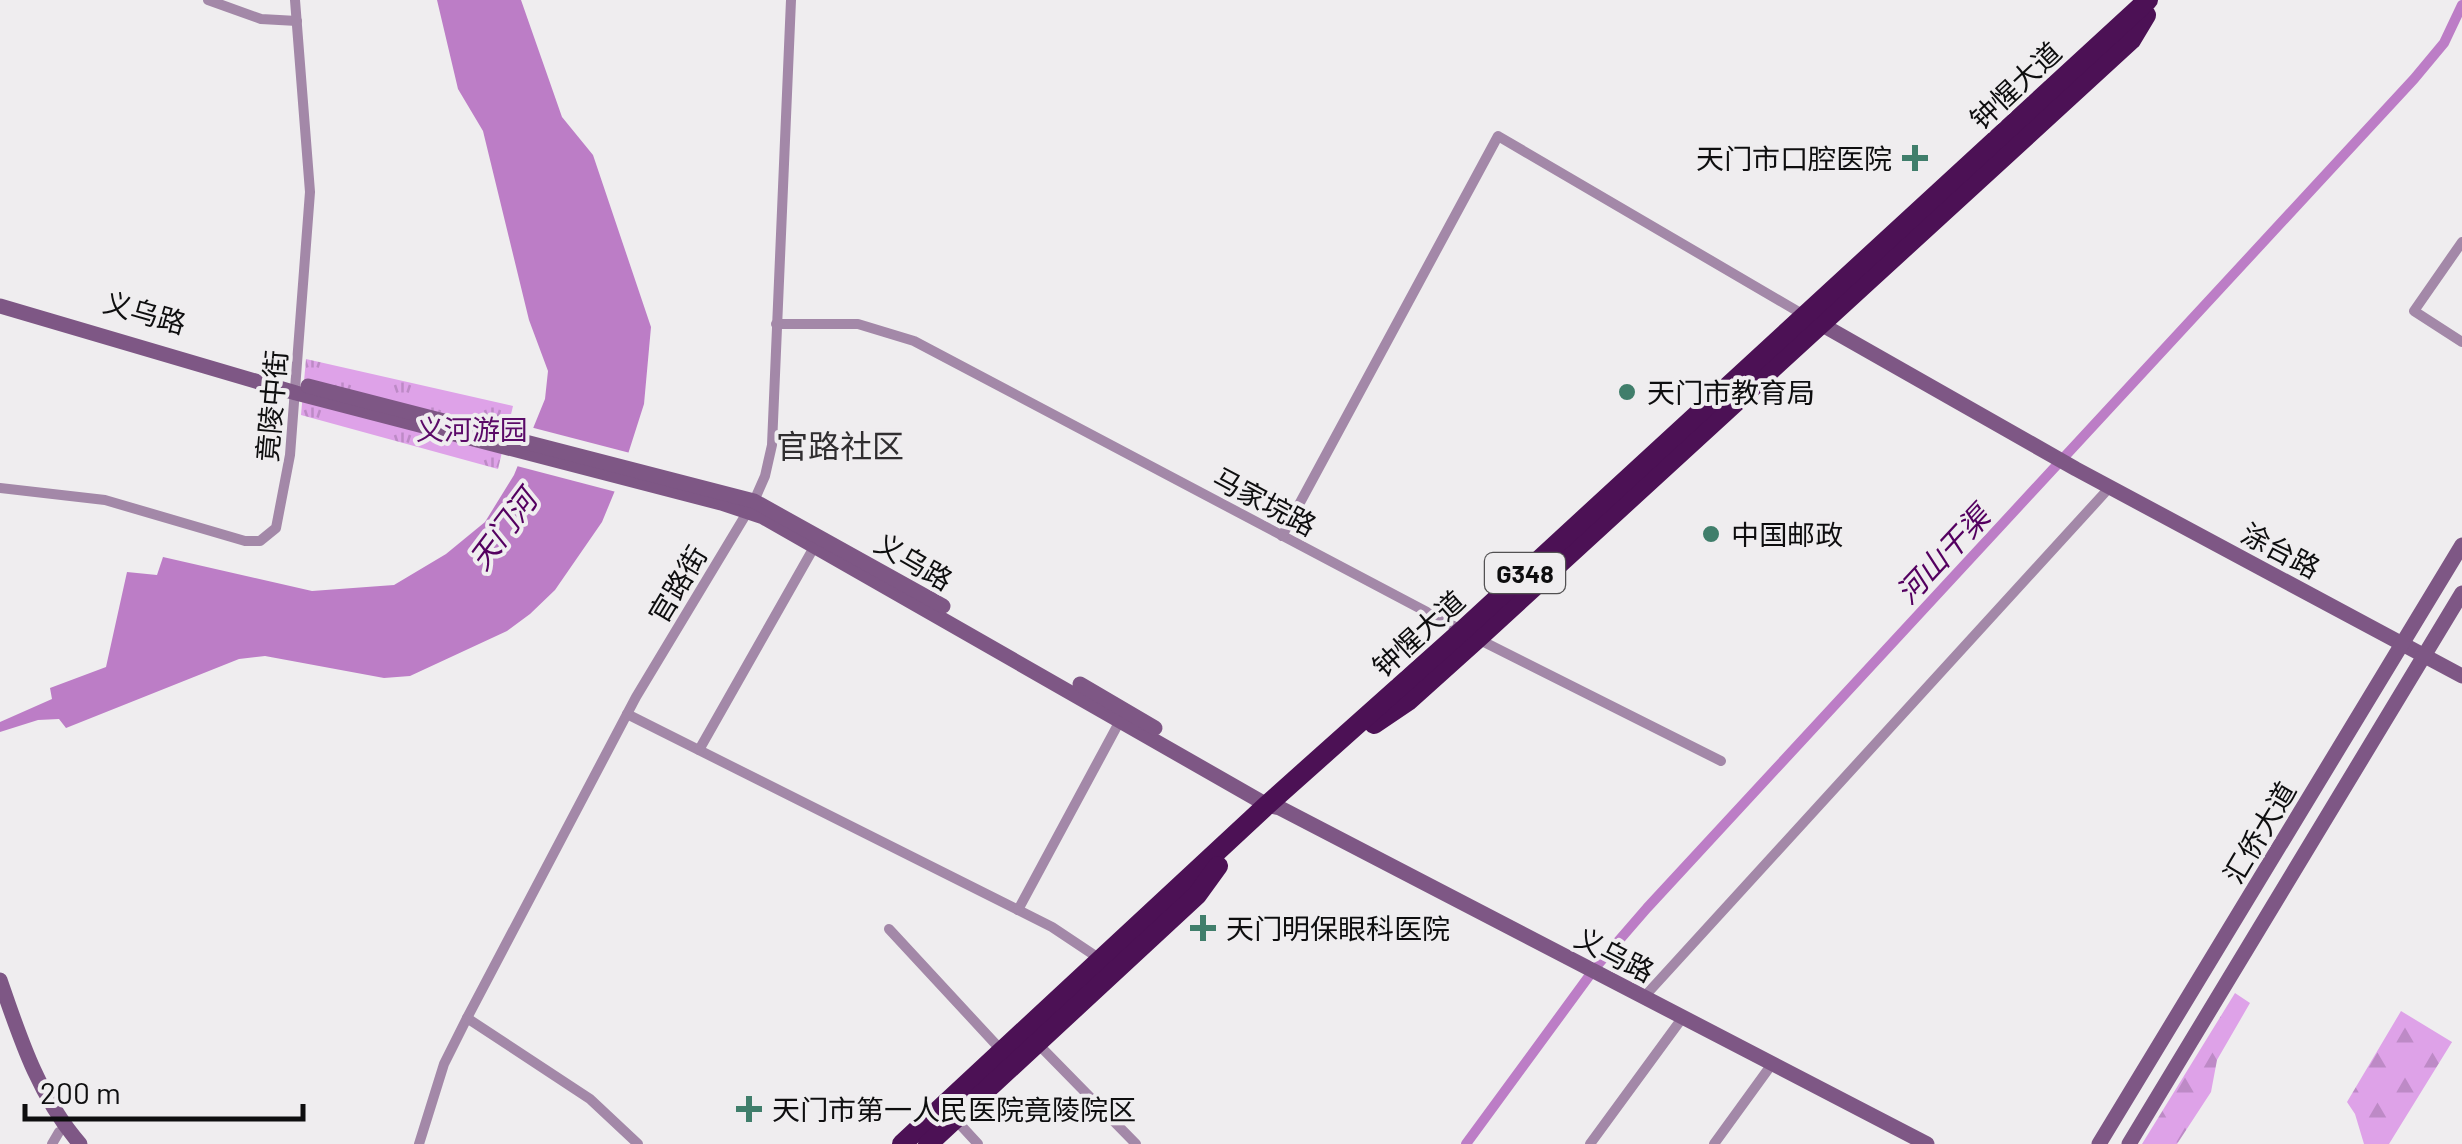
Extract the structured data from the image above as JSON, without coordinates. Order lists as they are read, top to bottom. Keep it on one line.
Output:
{"streets":{"highway":["钟惺大道","G348"],"main road":["义乌路","涂台路","汇侨大道"],"street":["竟陵中街","马家垸路","官路街"]},"crossings":[["钟惺大道","义乌路"],["钟惺大道","马家垸路"],["钟惺大道","涂台路"],["义乌路","竟陵中街"],["义乌路","官路街"],["马家垸路","官路街"],["涂台路","汇侨大道"]],"districts":["官路社区"],"water":["天门河","河山干渠"],"parks":["义河游园"],"places":{"health":["天门市口腔医院","天门明保眼科医院","天门市第一人民医院竟陵院区"],"other":["天门市教育局","中国邮政"]},"scale_bar":"200 m"}
